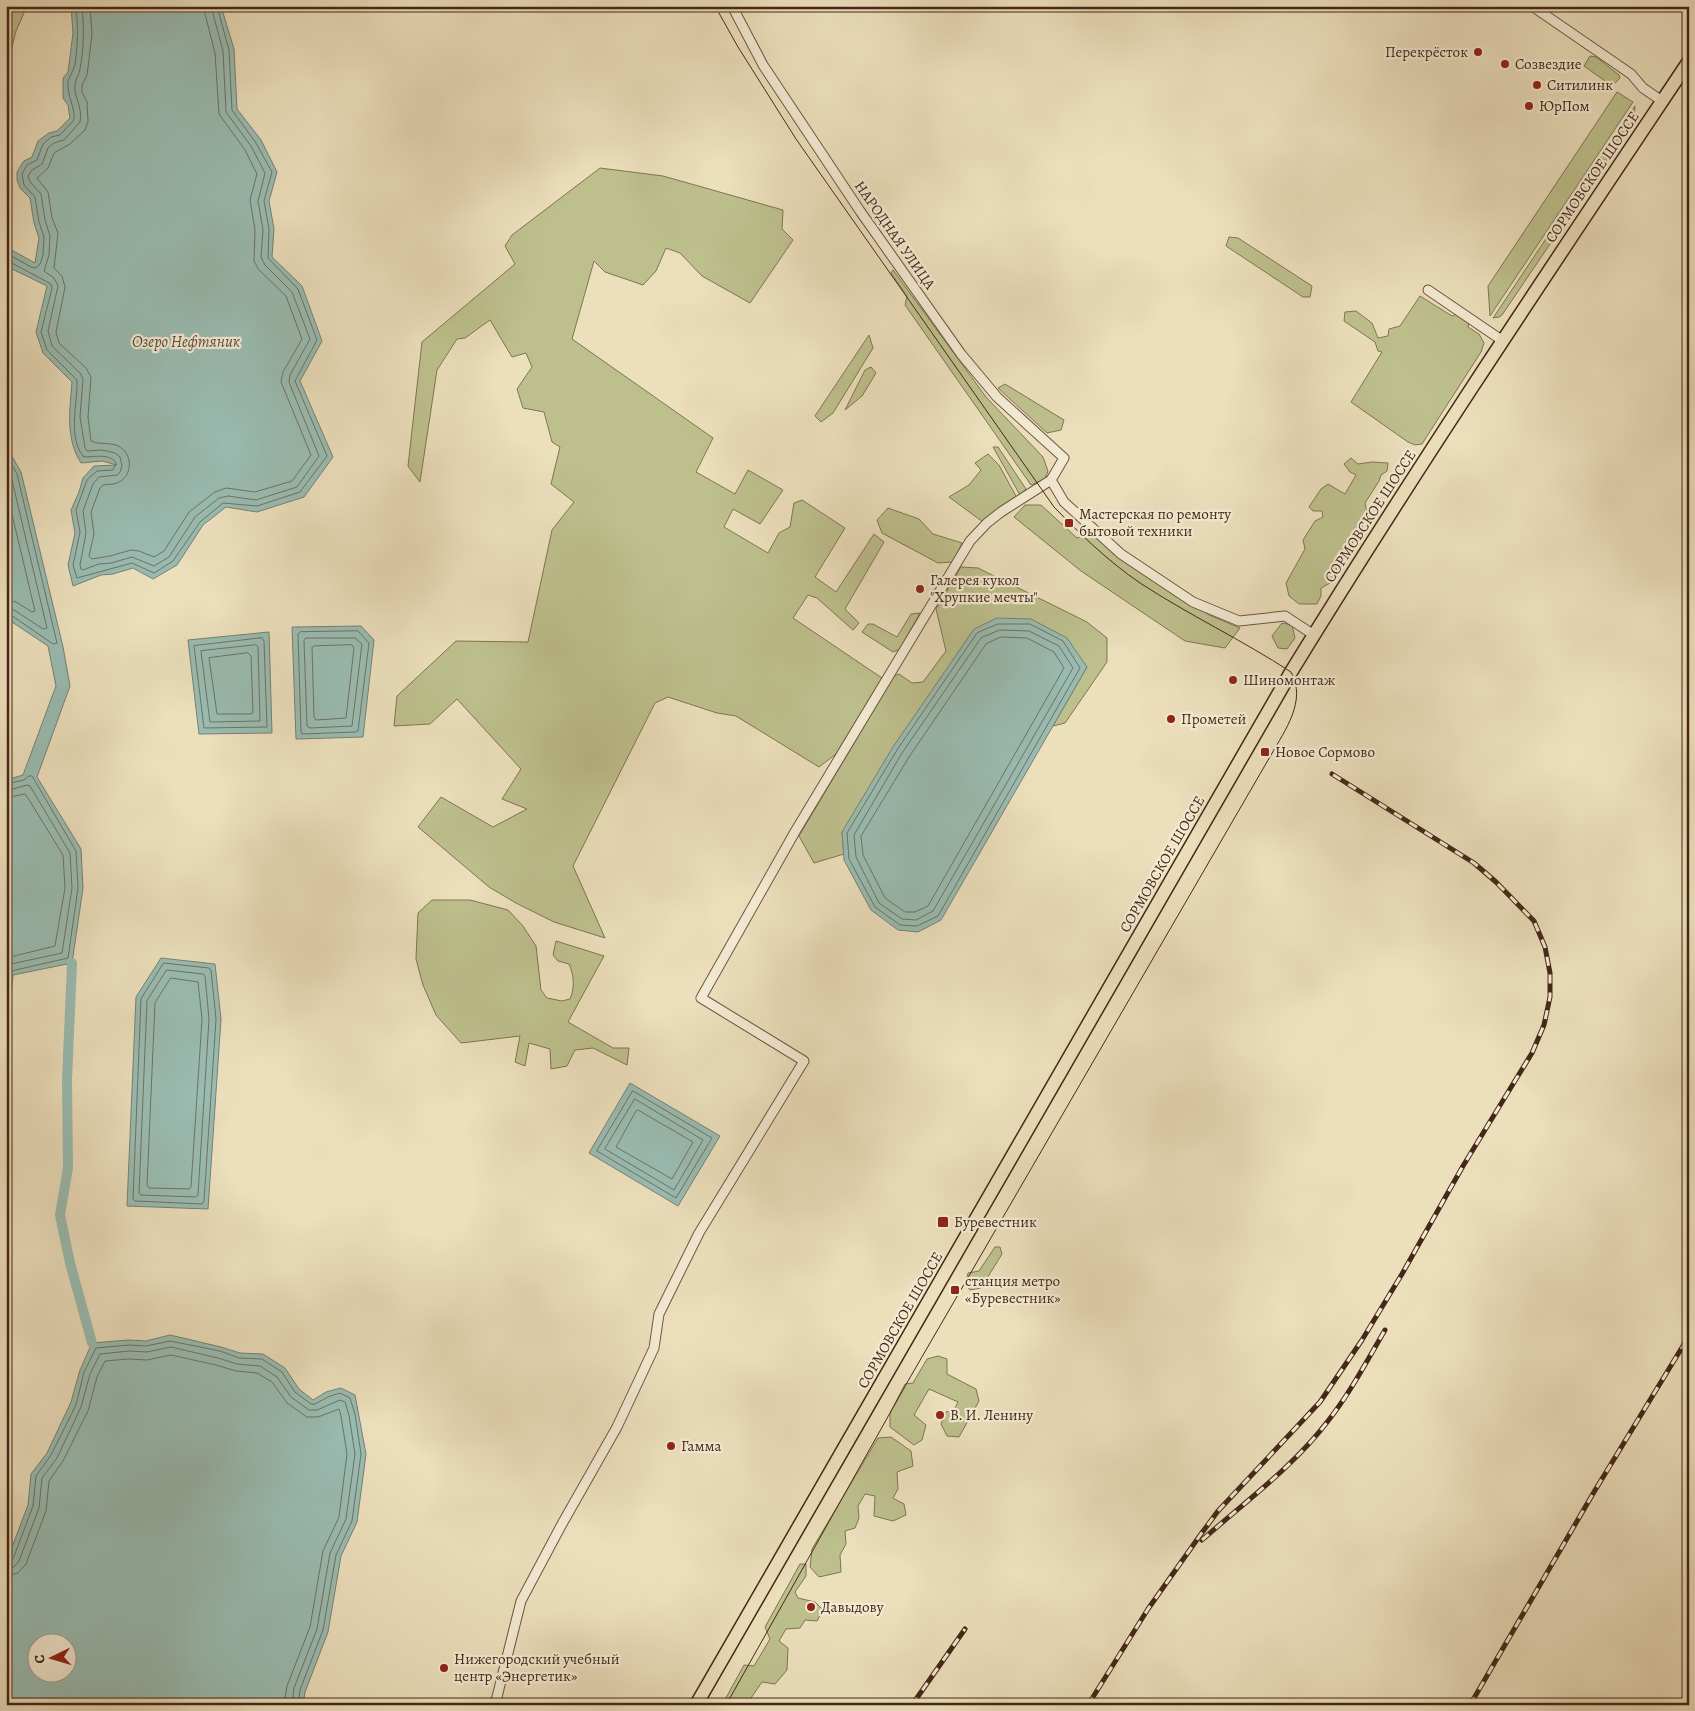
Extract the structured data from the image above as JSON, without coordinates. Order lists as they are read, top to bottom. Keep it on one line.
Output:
{"streets":{"main road":["СОРМОВСКОЕ ШОССЕ"],"street":["НАРОДНАЯ УЛИЦА"]},"water":["Озеро Нефтяник"],"places":{"other":["Перекрёсток","Созвездие","Ситилинк","ЮрПом","Галерея кукол \"Хрупкие мечты\"","Шиномонтаж","Прометей","В. И. Ленину","Гамма","Давыдову","Нижегородский учебный центр «Энергетик»"],"transit":["Мастерская по ремонту бытовой техники","Новое Сормово","Буревестник","станция метро «Буревестник»"]},"north":"left"}
